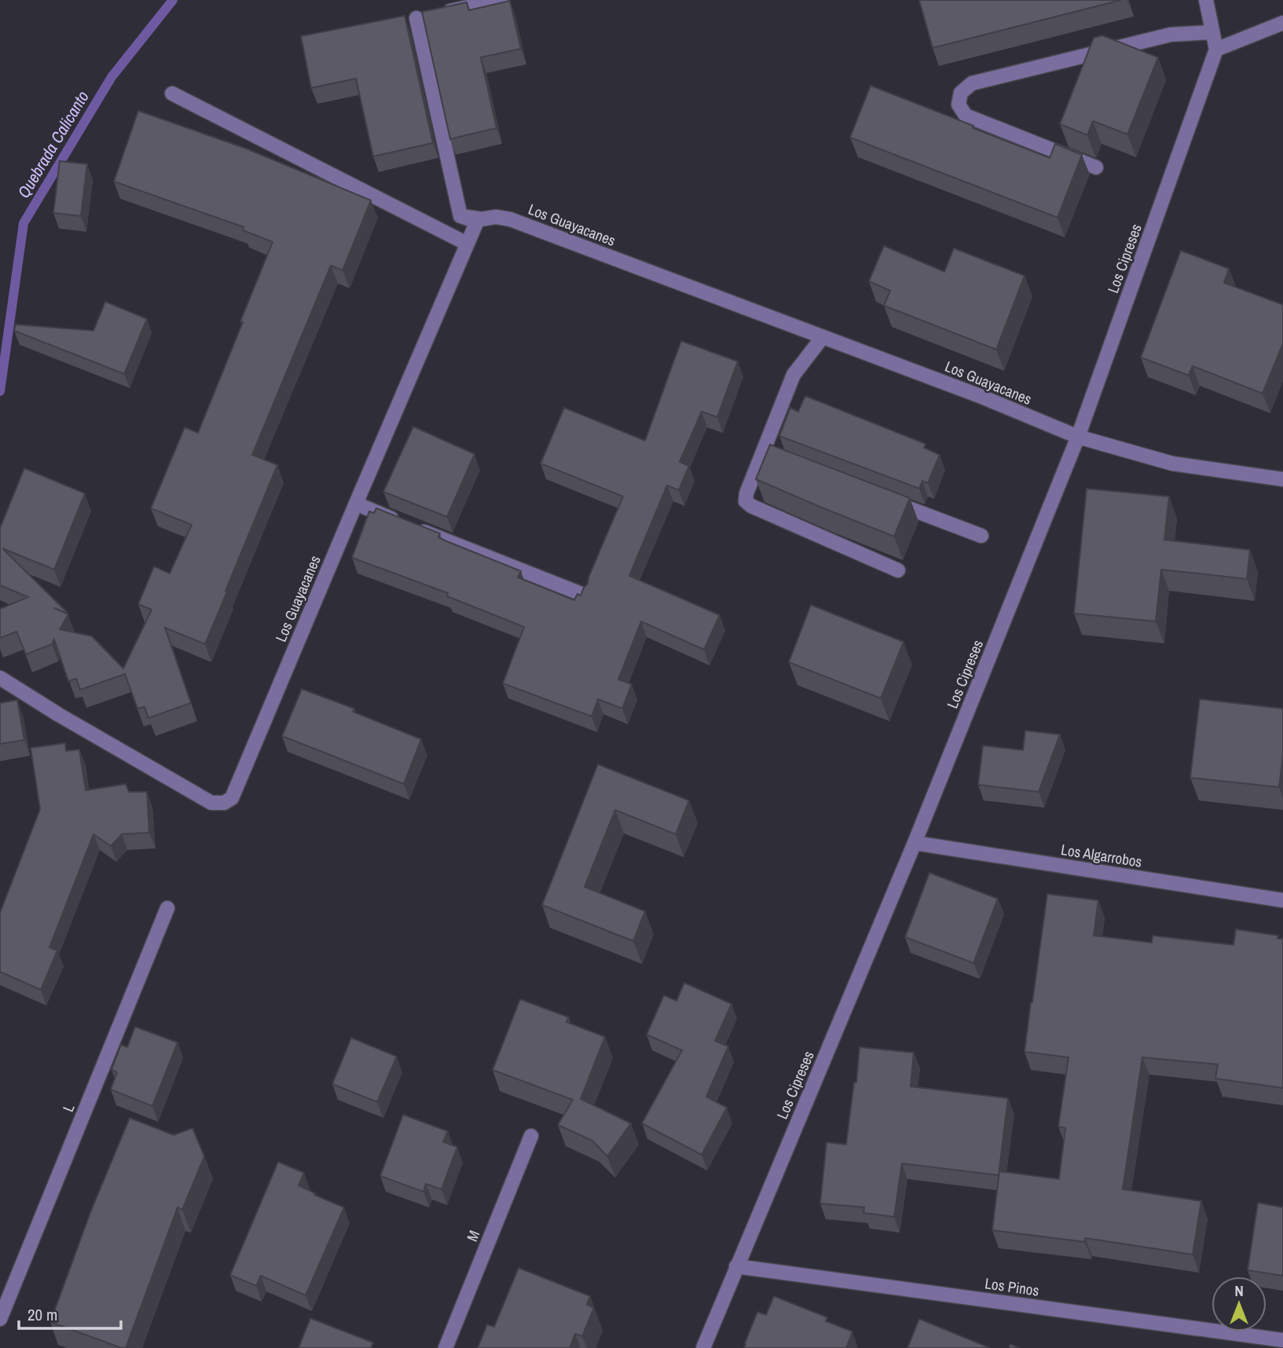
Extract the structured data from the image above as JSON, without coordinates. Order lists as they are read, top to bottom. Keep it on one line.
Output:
{"streets":{"street":["Los Guayacanes","Los Cipreses","Los Algarrobos","L","M","Los Pinos"]},"crossings":[["Los Guayacanes","Los Cipreses"],["Los Cipreses","Los Algarrobos"],["Los Cipreses","Los Pinos"]],"water":["Quebrada Calicanto"],"scale_bar":"20 m","north":"top"}
